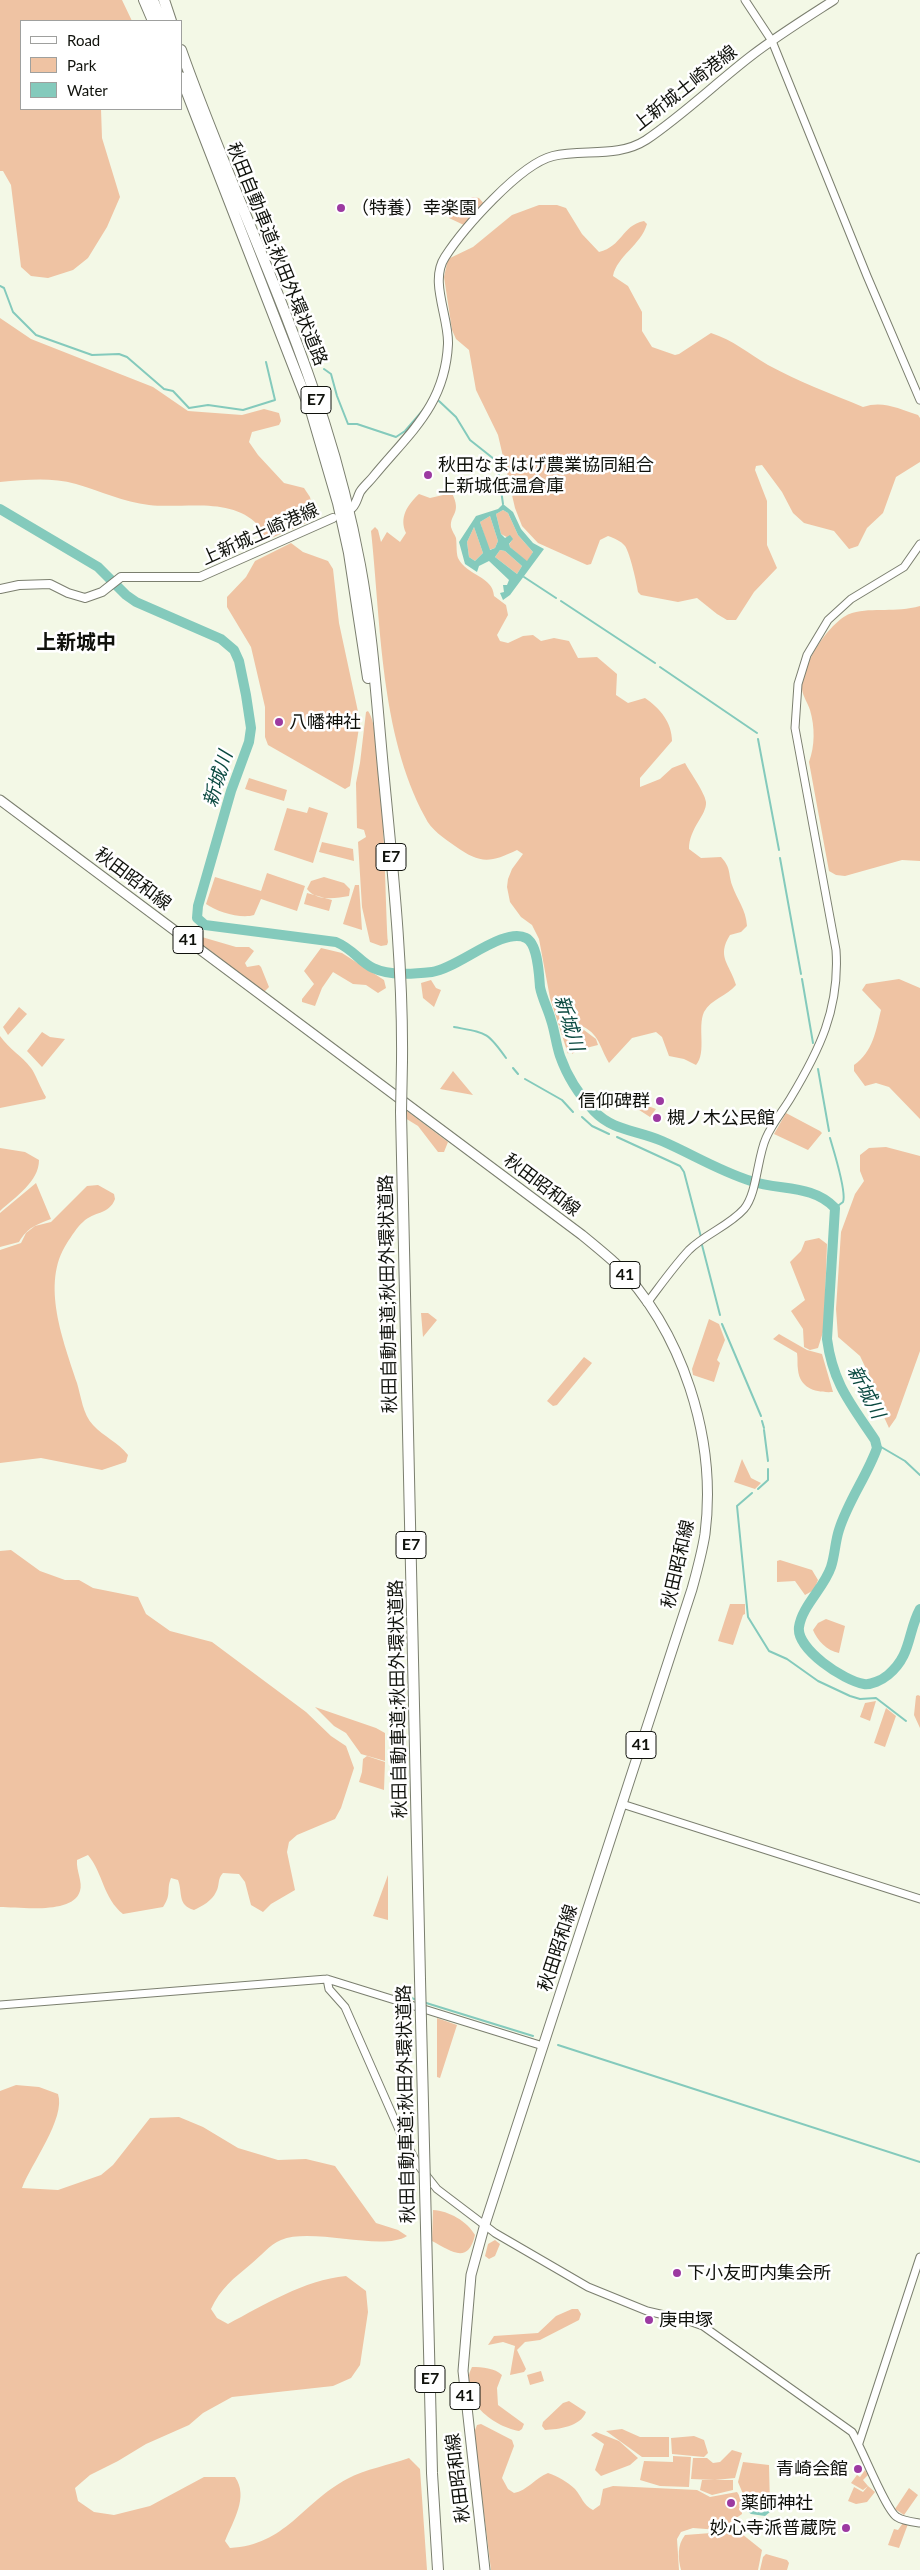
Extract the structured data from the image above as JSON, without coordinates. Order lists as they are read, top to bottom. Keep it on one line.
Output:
{"streets":{"highway":["秋田自動車道;秋田外環状道路","E7"],"main road":["上新城土崎港線","秋田昭和線","41"]},"districts":["上新城中"],"water":["新城川"],"places":["（特養）幸楽園","秋田なまはげ農業協同組合 上新城低温倉庫","八幡神社","信仰碑群","槻ノ木公民館","下小友町内集会所","庚申塚","青崎会館","薬師神社","妙心寺派普蔵院"],"legend":["Road","Park","Water"]}
